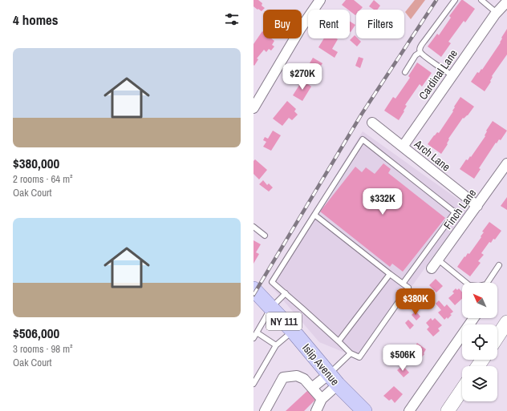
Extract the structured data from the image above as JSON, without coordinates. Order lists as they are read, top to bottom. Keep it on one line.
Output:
{"streets":{"main road":["NY 111","Islip Avenue"],"street":["Cardinal Lane","Arch Lane","Finch Lane"]},"crossings":[["Cardinal Lane","Arch Lane"],["Arch Lane","Finch Lane"]],"north":"top left","page":{"heading":"4 homes","chip":["Buy","Rent","Filters"],"list":[{"name":"$380,000","note":"2 rooms · 64 m² · Oak Court"},{"name":"$506,000","note":"3 rooms · 98 m² · Oak Court"}],"price":["$270K","$332K","$380K","$506K"]}}
